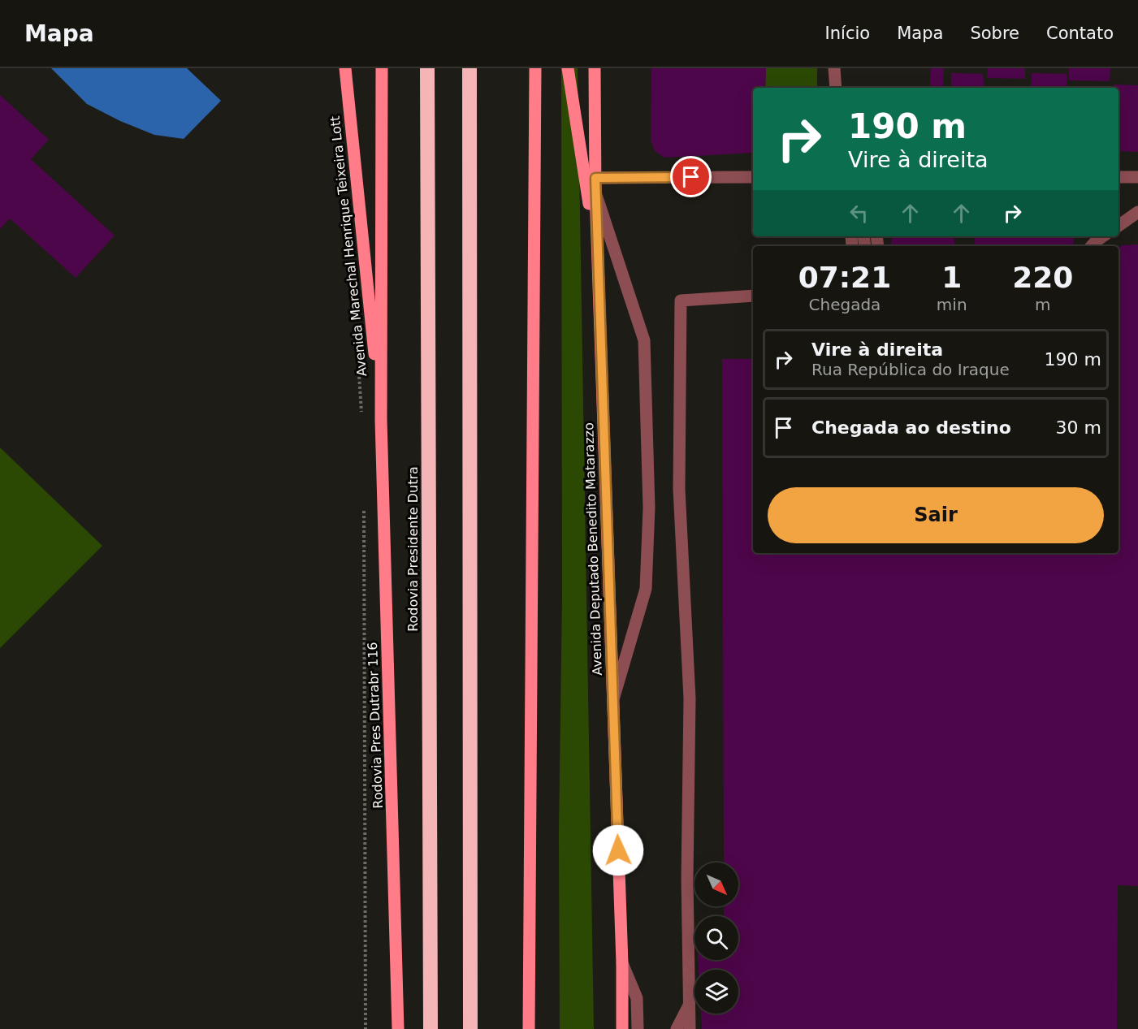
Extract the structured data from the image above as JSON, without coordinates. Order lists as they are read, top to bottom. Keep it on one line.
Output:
{"streets":{"highway":["Rodovia Presidente Dutra"],"main road":["Avenida Marechal Henrique Teixeira Lott","Avenida Deputado Benedito Matarazzo","Rodovia Pres Dutrabr 116"]},"crossings":[["Avenida Marechal Henrique Teixeira Lott","Rodovia Pres Dutrabr 116"]],"north":"bottom right","page":{"header":"Mapa","nav":["Início","Mapa","Sobre","Contato"],"turn":["190 m","Vire à direita"],"eta":["07:21","Chegada","1","min","220","m"],"list":[{"name":"Vire à direita","note":"Rua República do Iraque","value":"190 m"},{"name":"Chegada ao destino","value":"30 m"}],"buttons":"Sair"}}
